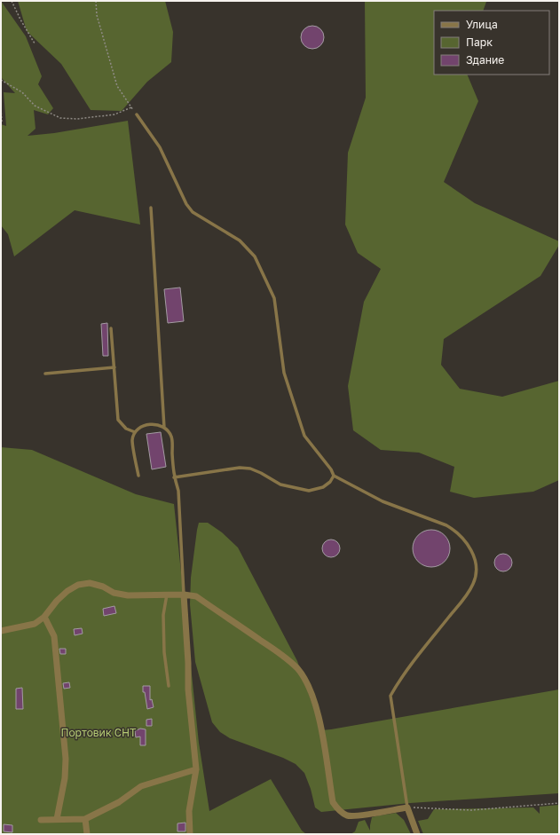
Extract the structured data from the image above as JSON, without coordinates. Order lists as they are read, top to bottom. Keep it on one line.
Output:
{"parks":["Портовик СНТ"],"legend":["Улица","Парк","Здание"]}
